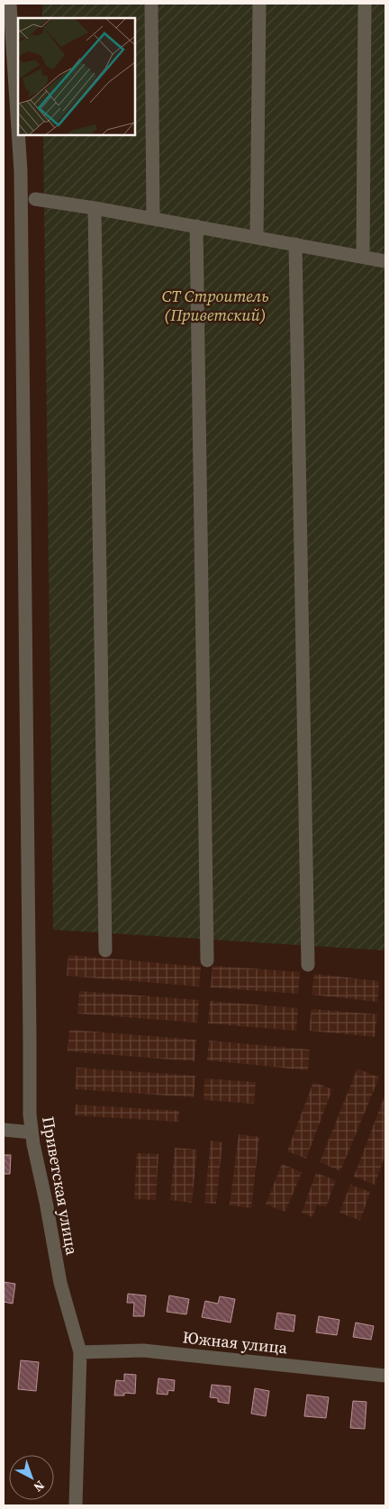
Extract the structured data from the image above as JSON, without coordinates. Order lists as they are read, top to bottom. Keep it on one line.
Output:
{"streets":{"street":["Приветская улица","Южная улица"]},"crossings":[["Приветская улица","Южная улица"]],"parks":["СТ Строитель (Приветский)"],"north":"bottom right"}
